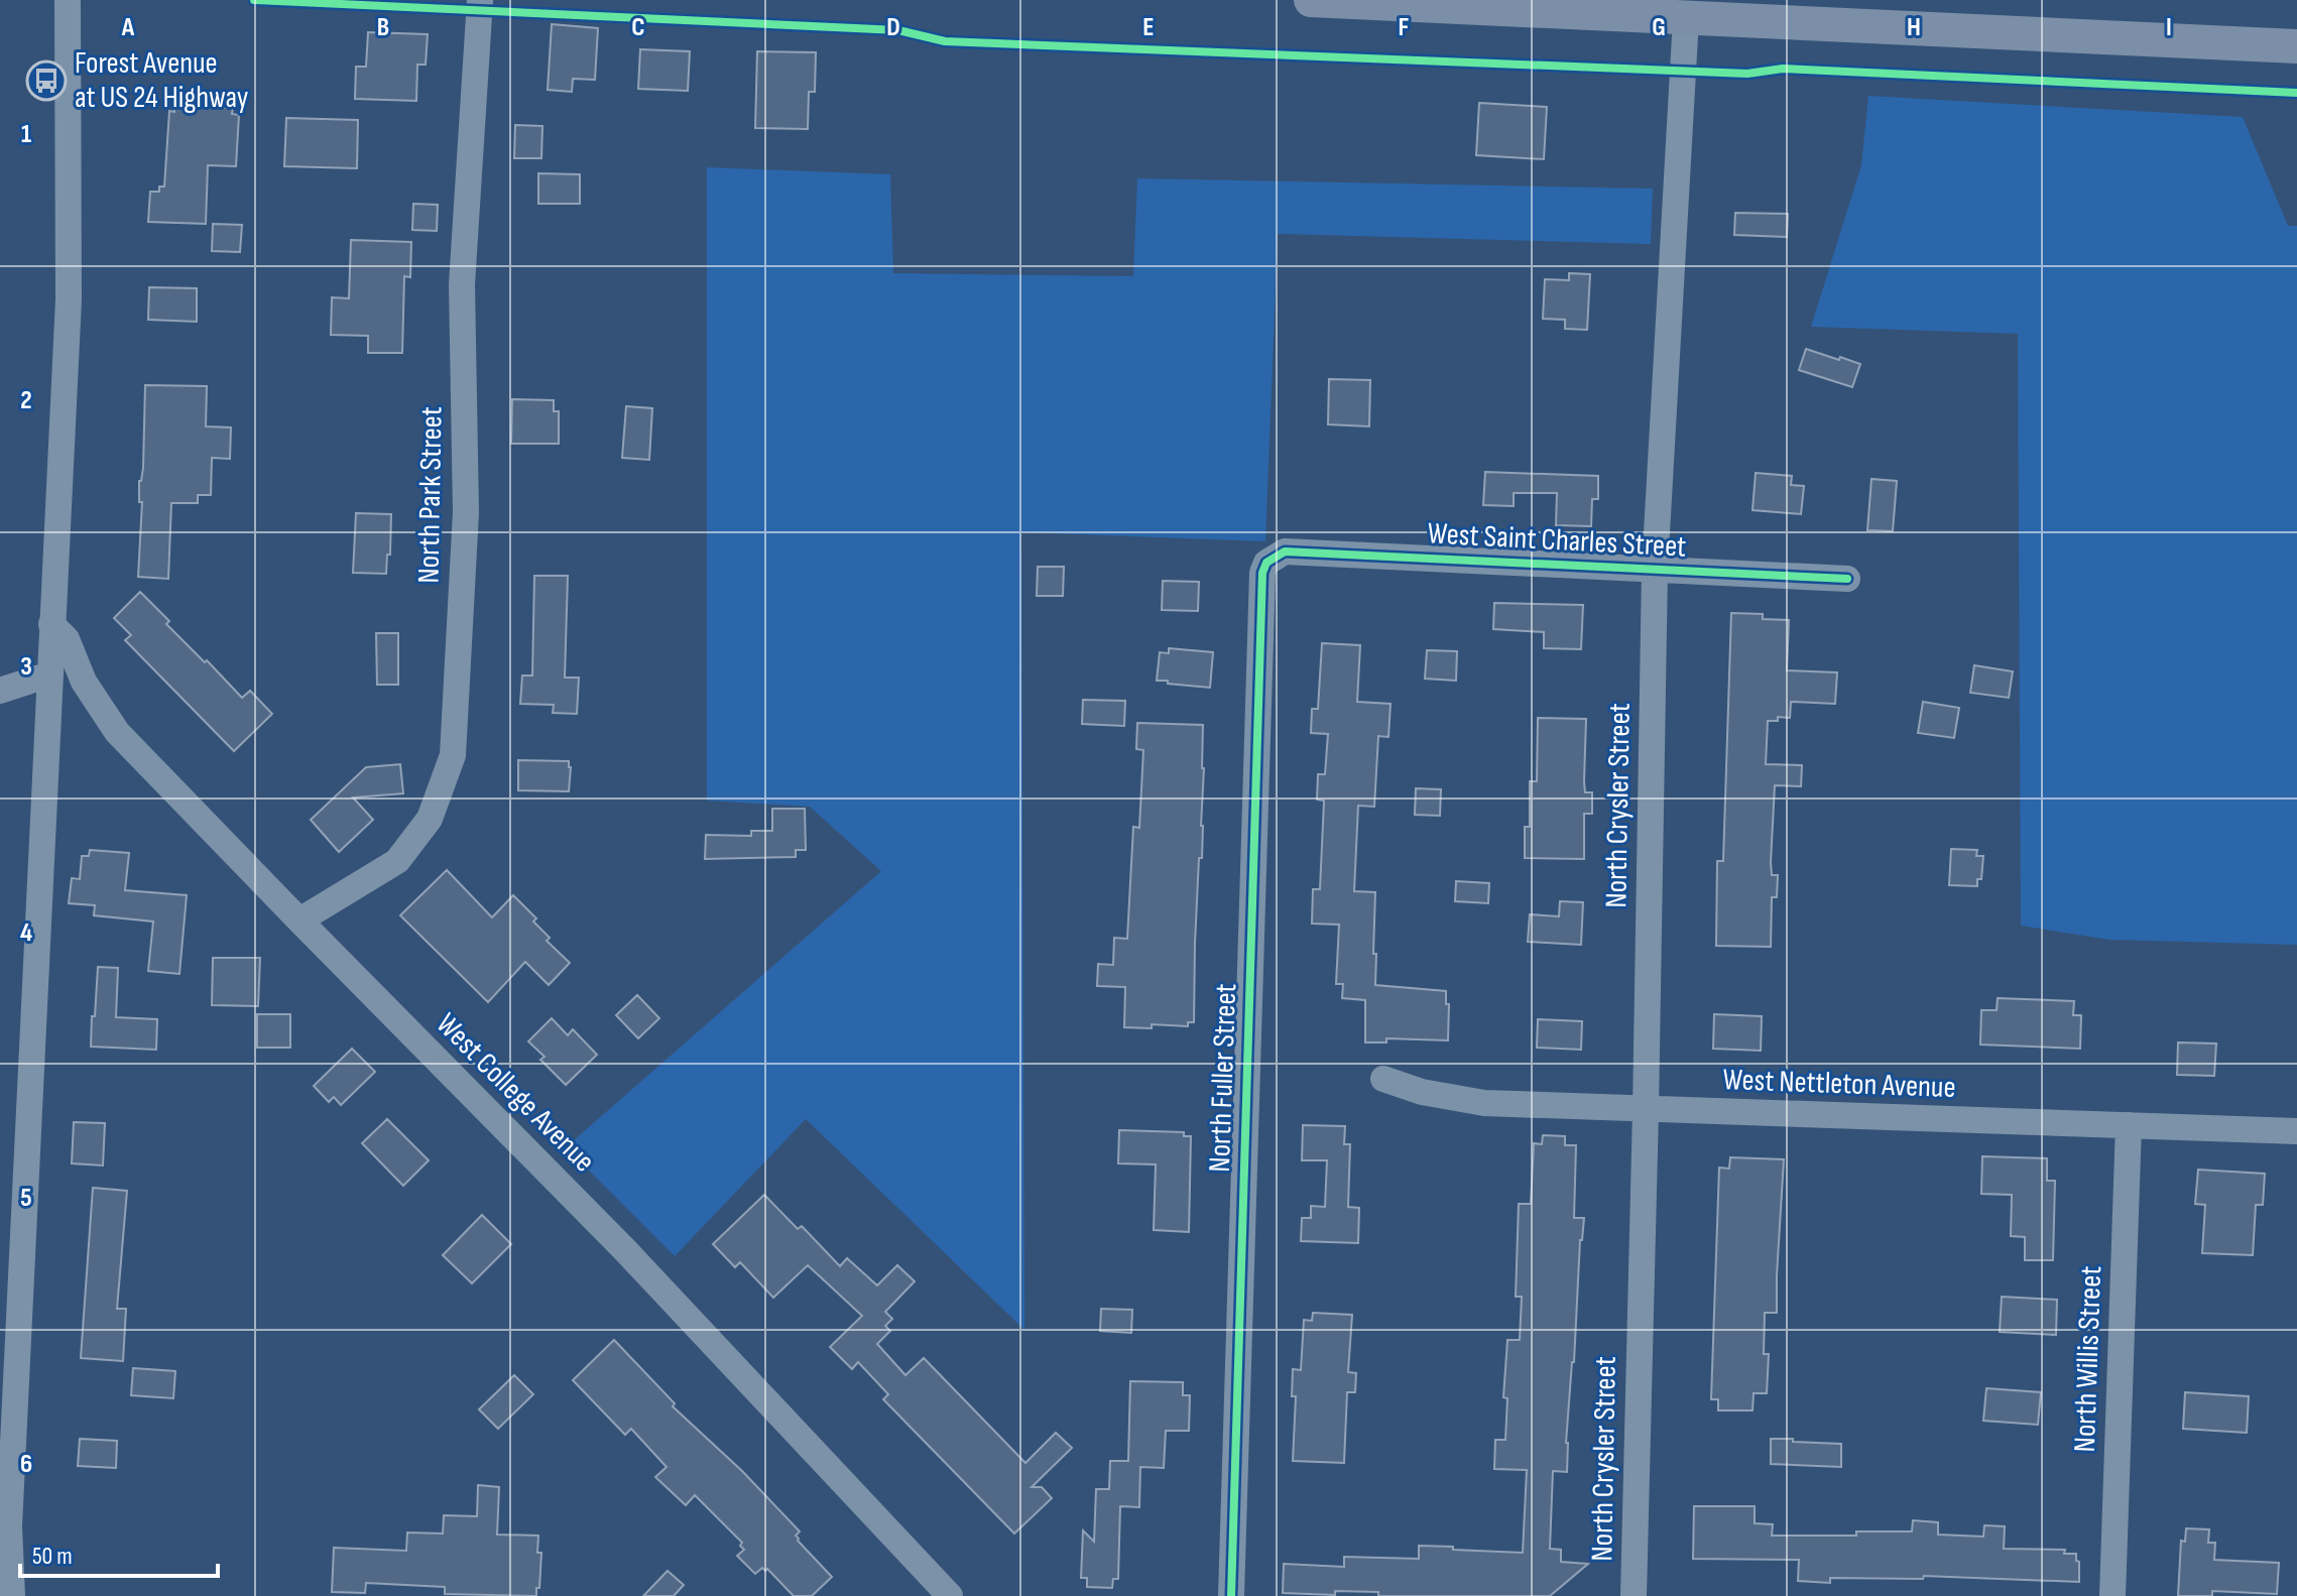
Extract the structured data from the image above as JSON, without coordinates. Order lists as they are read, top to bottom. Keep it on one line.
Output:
{"streets":{"street":["North Park Street","West Saint Charles Street","North Crysler Street","North Fuller Street","West Nettleton Avenue","West College Avenue","North Willis Street"]},"crossings":[["North Park Street","West College Avenue"],["West Saint Charles Street","North Crysler Street"],["West Saint Charles Street","North Fuller Street"],["North Crysler Street","West Nettleton Avenue"],["West Nettleton Avenue","North Willis Street"]],"places":{"bus stop":["Forest Avenue at US 24 Highway"]},"scale_bar":"50 m","grid":{"columns":["A","B","C","D","E","F","G","H","I"],"rows":["1","2","3","4","5","6"]}}
